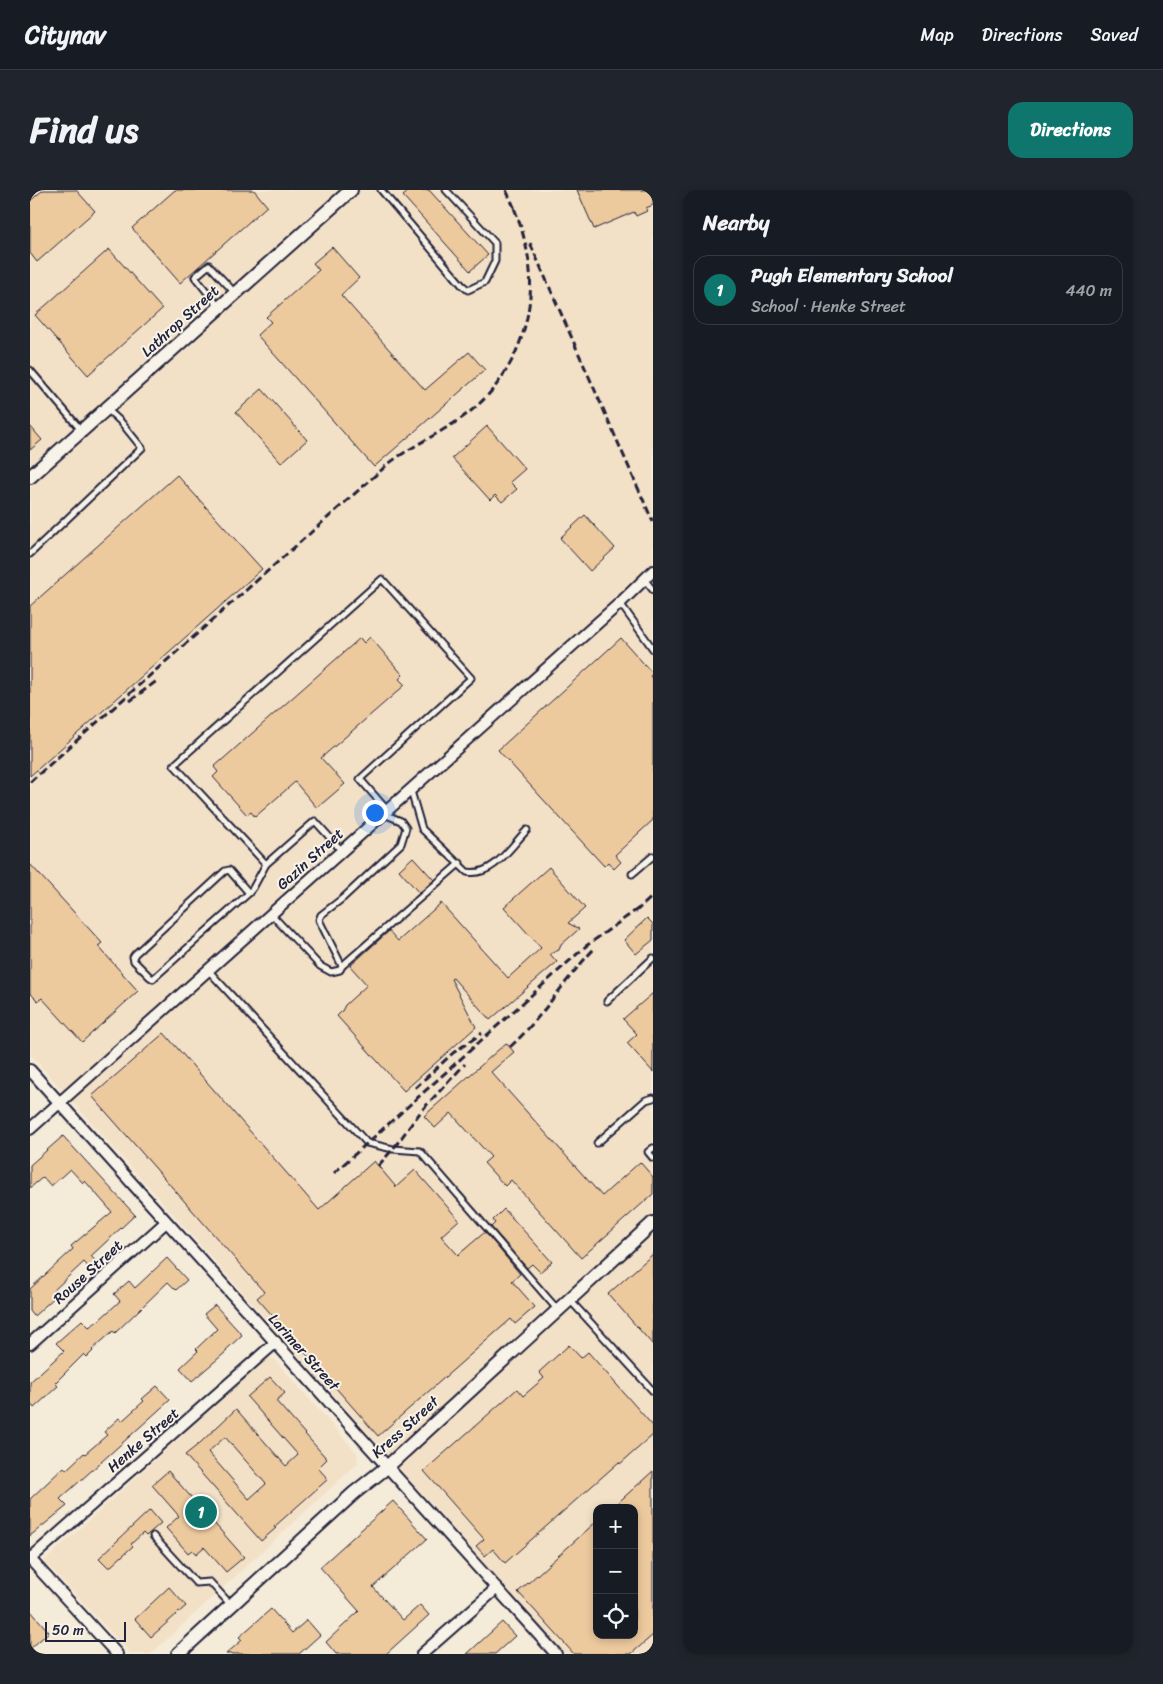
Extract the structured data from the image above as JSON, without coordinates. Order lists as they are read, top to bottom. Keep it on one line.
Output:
{"streets":{"street":["Lathrop Street","Gazin Street","Rouse Street","Larimer Street","Kress Street","Henke Street"]},"crossings":[["Gazin Street","Larimer Street"],["Rouse Street","Larimer Street"],["Larimer Street","Kress Street"],["Larimer Street","Henke Street"]],"scale_bar":"50 m","page":{"header":"Citynav","nav":["Map","Directions","Saved"],"title":"Find us","buttons":"Directions","heading":"Nearby","list":[{"mark":"1","name":"Pugh Elementary School","note":"School · Henke Street","value":"440 m"}],"pins":"1","map_buttons":["+","−"],"scale":"50 m"}}
